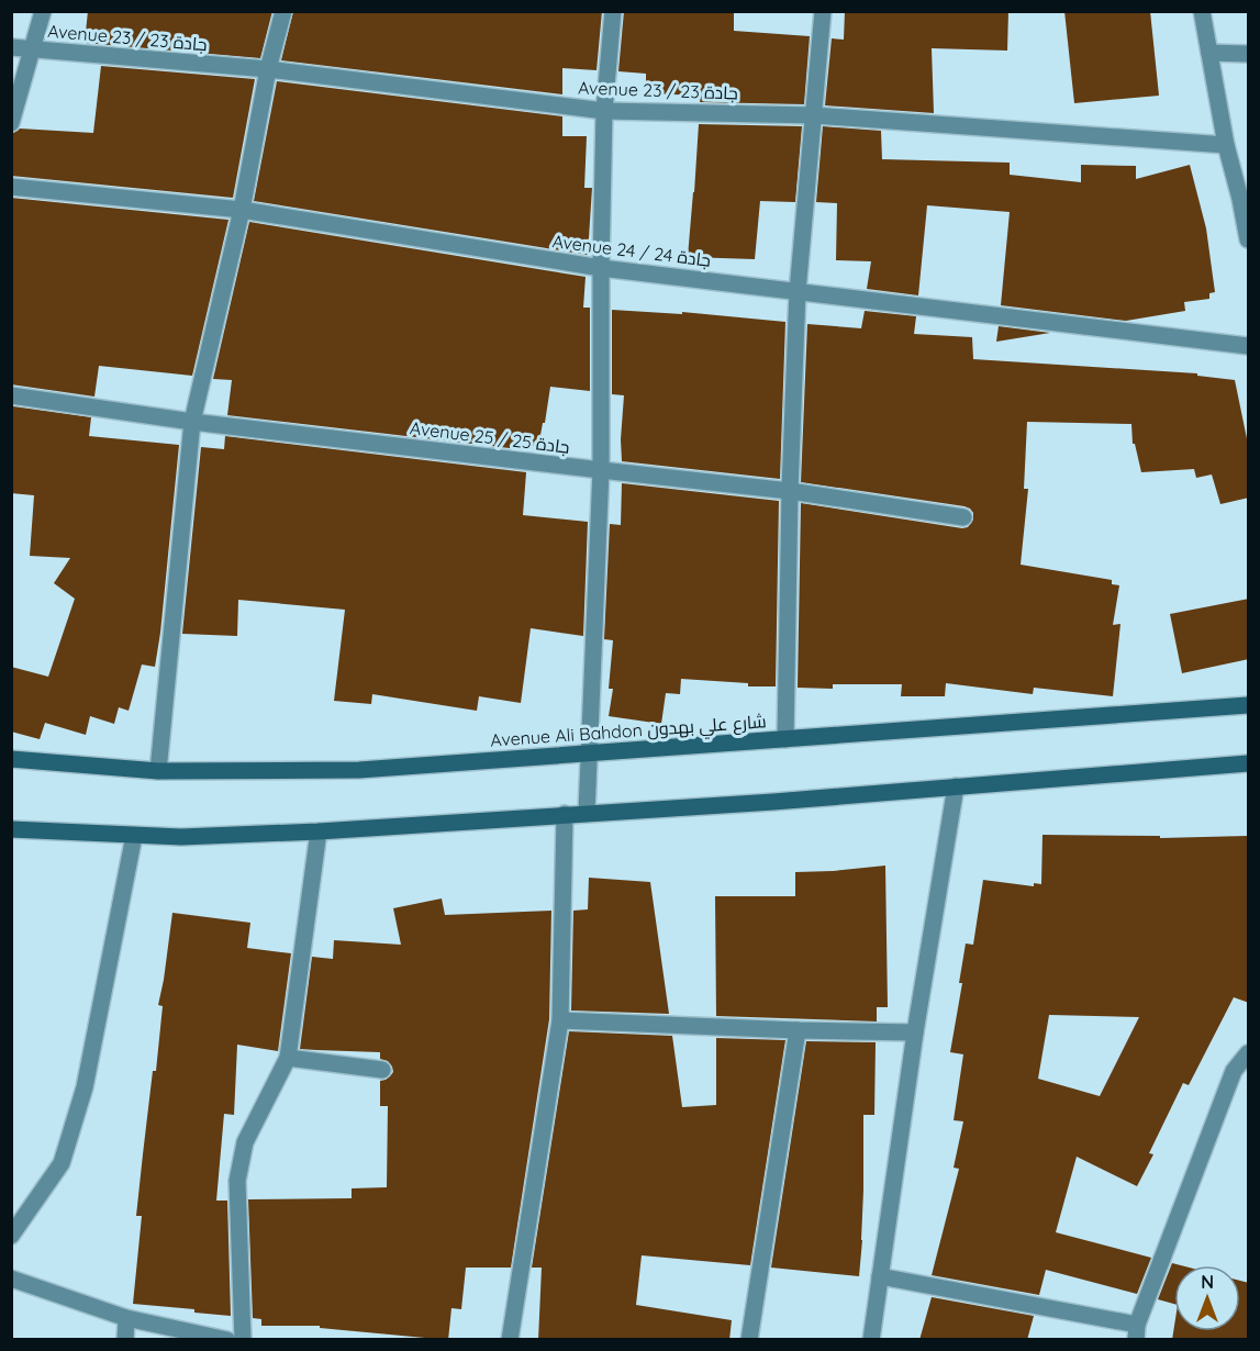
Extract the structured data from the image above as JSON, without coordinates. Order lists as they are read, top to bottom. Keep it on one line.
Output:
{"streets":{"main road":["Avenue Ali Bahdon شارع علي بهدون"],"street":["Avenue 23 / جادة 23","Avenue 24 / جادة 24","Avenue 25 / جادة 25"]},"north":"top"}
